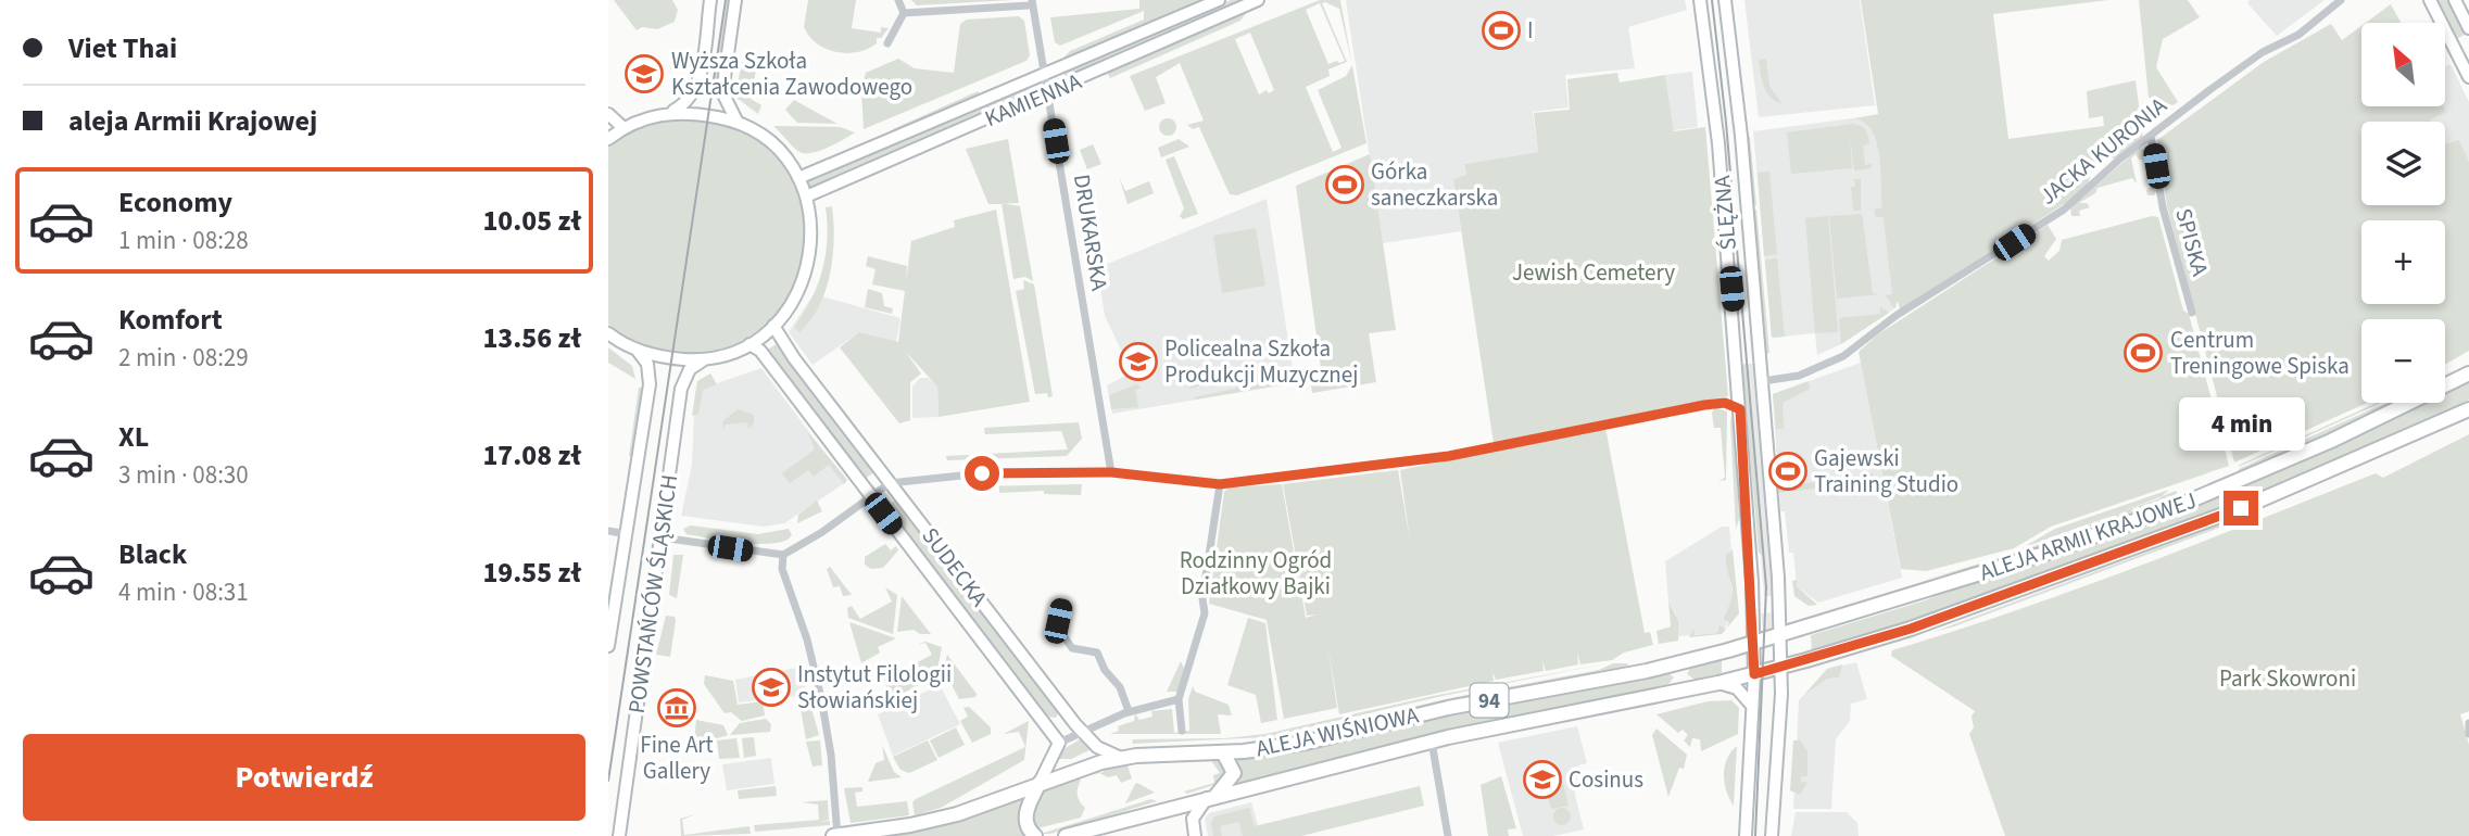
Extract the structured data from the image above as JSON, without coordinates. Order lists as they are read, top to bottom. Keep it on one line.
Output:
{"streets":{"main road":["KAMIENNA","ŚLĘŻNA","ALEJA ARMII KRAJOWEJ","SUDECKA","POWSTAŃCÓW ŚLĄSKICH","94","ALEJA WIŚNIOWA"],"street":["JACKA KURONIA","DRUKARSKA","SPISKA"]},"crossings":[["KAMIENNA","DRUKARSKA"],["JACKA KURONIA","ŚLĘŻNA"],["JACKA KURONIA","SPISKA"],["ŚLĘŻNA","ALEJA ARMII KRAJOWEJ"],["ŚLĘŻNA","94"],["ŚLĘŻNA","ALEJA WIŚNIOWA"],["ALEJA ARMII KRAJOWEJ","94"],["SUDECKA","ALEJA WIŚNIOWA"],["94","ALEJA WIŚNIOWA"]],"parks":["Jewish Cemetery","Rodzinny Ogród Działkowy Bajki","Park Skowroni"],"places":{"sports":["I","Górka saneczkarska","Centrum Treningowe Spiska","Gajewski Training Studio"],"school or university":["Wyższa Szkoła Kształcenia Zawodowego","Policealna Szkoła Produkcji Muzycznej","Instytut Filologii Słowiańskiej","Cosinus"],"museum":["Fine Art Gallery"]},"north":"top left","page":{"banner":["Viet Thai","aleja Armii Krajowej"],"map_buttons":["+","−"],"list":[{"name":"Economy","note":"1 min · 08:28","value":"10.05 zł"},{"name":"Komfort","note":"2 min · 08:29","value":"13.56 zł"},{"name":"XL","note":"3 min · 08:30","value":"17.08 zł"},{"name":"Black","note":"4 min · 08:31","value":"19.55 zł"}],"bubble":"4 min","buttons":"Potwierdź"}}
